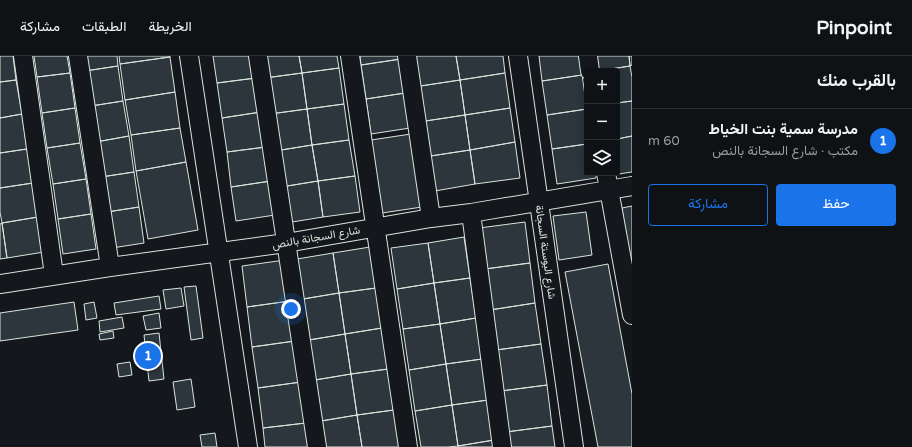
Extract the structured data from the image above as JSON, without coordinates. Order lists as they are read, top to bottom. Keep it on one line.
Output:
{"streets":{"street":["شارع السجانة بالنص","شارع البوستة السجانة"]},"crossings":[["شارع السجانة بالنص","شارع البوستة السجانة"]],"page":{"header":"Pinpoint","nav":["الخريطة","الطبقات","مشاركة"],"heading":"بالقرب منك","map_buttons":["+","−"],"list":[{"mark":"1","name":"مدرسة سمية بنت الخياط","note":"مكتب · شارع السجانة بالنص","value":"60 m"}],"buttons":["حفظ","مشاركة"],"pins":"1"}}
